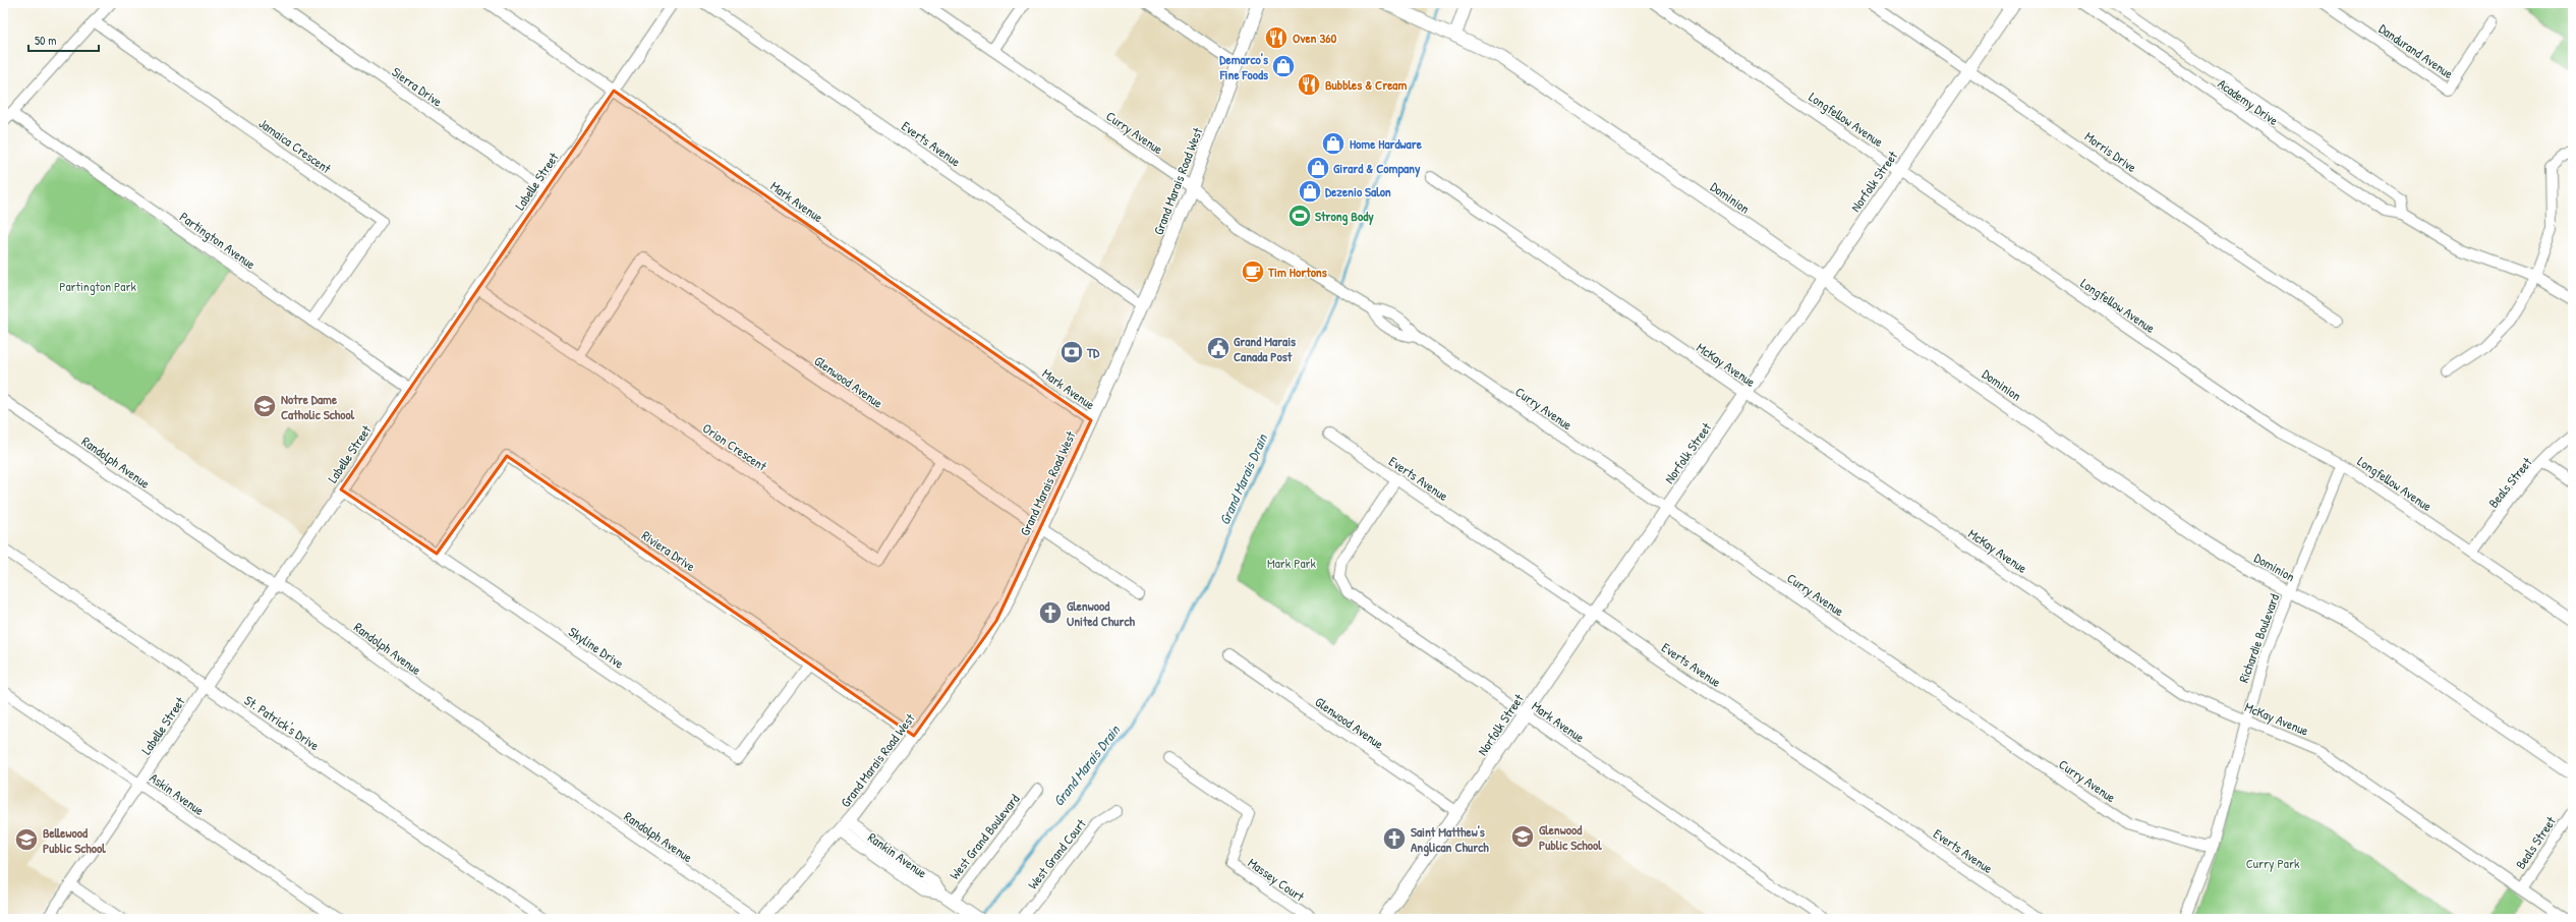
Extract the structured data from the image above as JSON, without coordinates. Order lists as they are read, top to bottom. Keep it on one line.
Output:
{"streets":{"street":["Dandurand Avenue","Sierra Drive","Academy Drive","Longfellow Avenue","Curry Avenue","Everts Avenue","Jamaica Crescent","Morris Drive","Labelle Street","Grand Marais Road West","Norfolk Street","Dominion","Mark Avenue","Partington Avenue","McKay Avenue","Glenwood Avenue","Orion Crescent","Randolph Avenue","Beals Street","Riviera Drive","Richardie Boulevard","Skyline Drive","St. Patrick's Drive","Askin Avenue","West Grand Boulevard","West Grand Court","Rankin Avenue","Massey Court"]},"crossings":[["Sierra Drive","Labelle Street"],["Longfellow Avenue","Norfolk Street"],["Longfellow Avenue","Beals Street"],["Longfellow Avenue","Richardie Boulevard"],["Curry Avenue","Grand Marais Road West"],["Curry Avenue","Norfolk Street"],["Curry Avenue","Richardie Boulevard"],["Everts Avenue","Grand Marais Road West"],["Everts Avenue","Norfolk Street"],["Everts Avenue","Mark Avenue"],["Jamaica Crescent","Partington Avenue"],["Morris Drive","Norfolk Street"],["Labelle Street","Mark Avenue"],["Labelle Street","Partington Avenue"],["Labelle Street","Orion Crescent"],["Labelle Street","Randolph Avenue"],["Labelle Street","Skyline Drive"],["Labelle Street","St. Patrick's Drive"],["Labelle Street","Askin Avenue"],["Grand Marais Road West","Mark Avenue"],["Grand Marais Road West","Glenwood Avenue"],["Grand Marais Road West","Riviera Drive"],["Grand Marais Road West","Rankin Avenue"],["Norfolk Street","Dominion"],["Norfolk Street","Mark Avenue"],["Norfolk Street","McKay Avenue"],["Norfolk Street","Glenwood Avenue"],["Dominion","Richardie Boulevard"],["McKay Avenue","Beals Street"],["McKay Avenue","Richardie Boulevard"],["Glenwood Avenue","Orion Crescent"],["Riviera Drive","Skyline Drive"],["West Grand Boulevard","Rankin Avenue"]],"water":["Grand Marais Drain"],"parks":["Partington Park","Mark Park","Curry Park"],"places":{"restaurant":["Oven 360","Bubbles & Cream"],"shop":["Demarco's Fine Foods","Home Hardware","Girard & Company","Dezenio Salon"],"sports":["Strong Body"],"cafe":["Tim Hortons"],"public building":["Grand Marais Canada Post"],"bank":["TD"],"school or university":["Notre Dame Catholic School","Glenwood Public School","Bellewood Public School"],"church":["Glenwood United Church","Saint Matthew's Anglican Church"]},"scale_bar":"50 m"}
